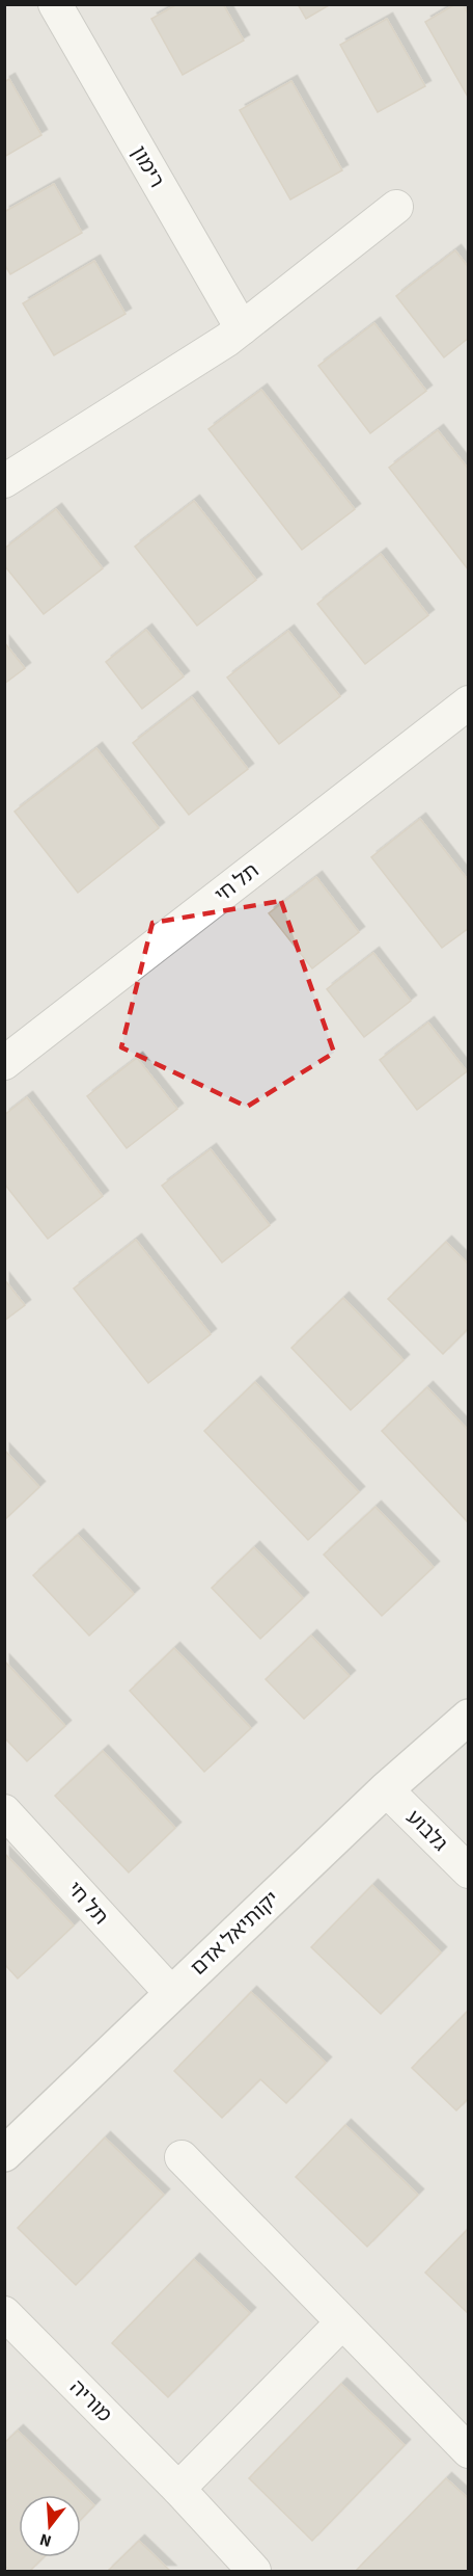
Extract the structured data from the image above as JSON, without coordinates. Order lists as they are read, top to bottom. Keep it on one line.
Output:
{"streets":{"street":["רימון","תל חי","גלבוע","יקותיאל אדם","מוריה"]},"crossings":[["תל חי","יקותיאל אדם"],["גלבוע","יקותיאל אדם"]],"north":"bottom"}
